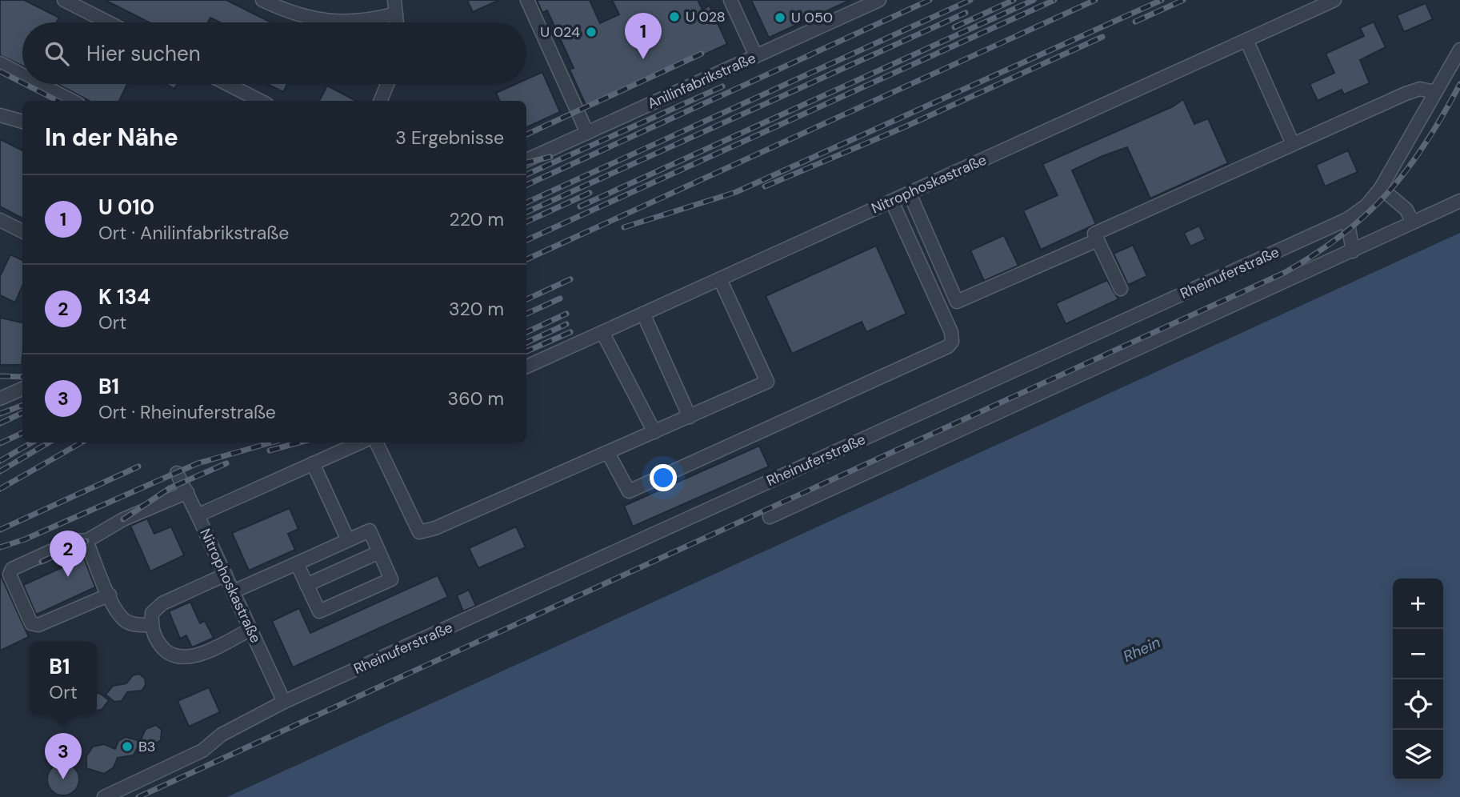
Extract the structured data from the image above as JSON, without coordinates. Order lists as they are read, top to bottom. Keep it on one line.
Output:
{"streets":{"street":["Anilinfabrikstraße","Nitrophoskastraße","Rheinuferstraße"]},"crossings":[["Nitrophoskastraße","Rheinuferstraße"]],"water":["Rhein"],"places":["U 028","U 050","U 024","B3"],"page":{"pins":["1","2","3"],"search":"Hier suchen","heading":["In der Nähe","3 Ergebnisse"],"list":[{"mark":"1","name":"U 010","note":"Ort · Anilinfabrikstraße","value":"220 m"},{"mark":"2","name":"K 134","note":"Ort","value":"320 m"},{"mark":"3","name":"B1","note":"Ort · Rheinuferstraße","value":"360 m"}],"map_buttons":["+","−"],"popup":["B1","Ort"]}}
